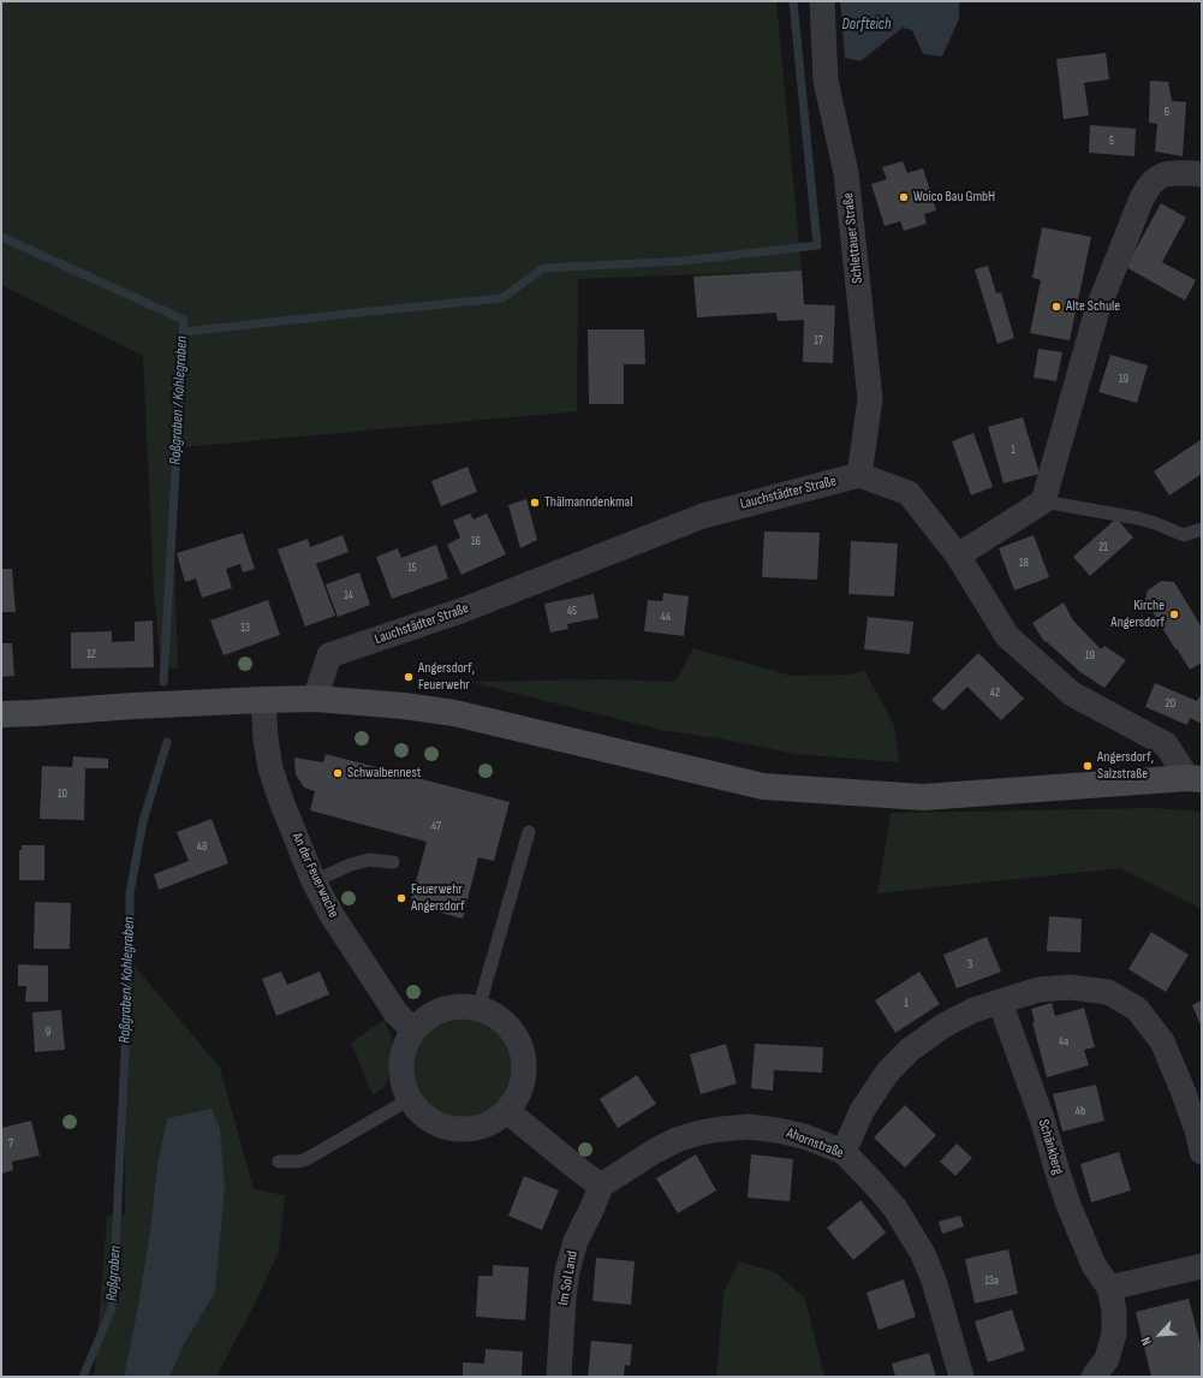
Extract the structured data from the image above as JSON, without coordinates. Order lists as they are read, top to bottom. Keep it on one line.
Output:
{"streets":{"street":["Schlettauer Straße","Lauchstädter Straße","An der Feuerwache","Ahornstraße","Schänkberg","Im Sol Land"]},"crossings":[["Schlettauer Straße","Lauchstädter Straße"],["Ahornstraße","Im Sol Land"]],"water":["Dorfteich","Roßgraben / Kohlegraben","Roßgraben/ Kohlegraben","Roßgraben"],"places":["Woico Bau GmbH","Alte Schule","Thälmanndenkmal","Kirche Angersdorf","Angersdorf, Feuerwehr","Angersdorf, Salzstraße","Schwalbennest","Feuerwehr Angersdorf"],"house_numbers":["6","5","17","19","1","16","21","18","15","14","45","44","13","12","19","42","20","10","47","48","3","1","9","4a","4b","7","13a"],"north":"bottom left"}
